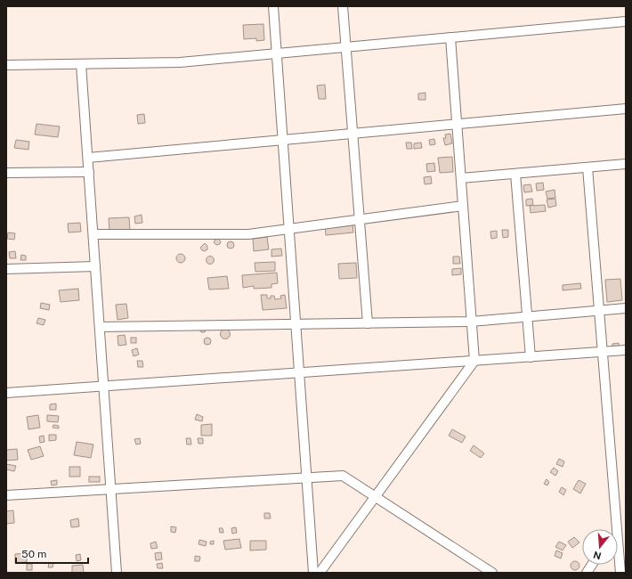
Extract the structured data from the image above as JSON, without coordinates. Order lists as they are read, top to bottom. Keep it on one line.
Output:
{"scale_bar":"50 m","north":"bottom"}
